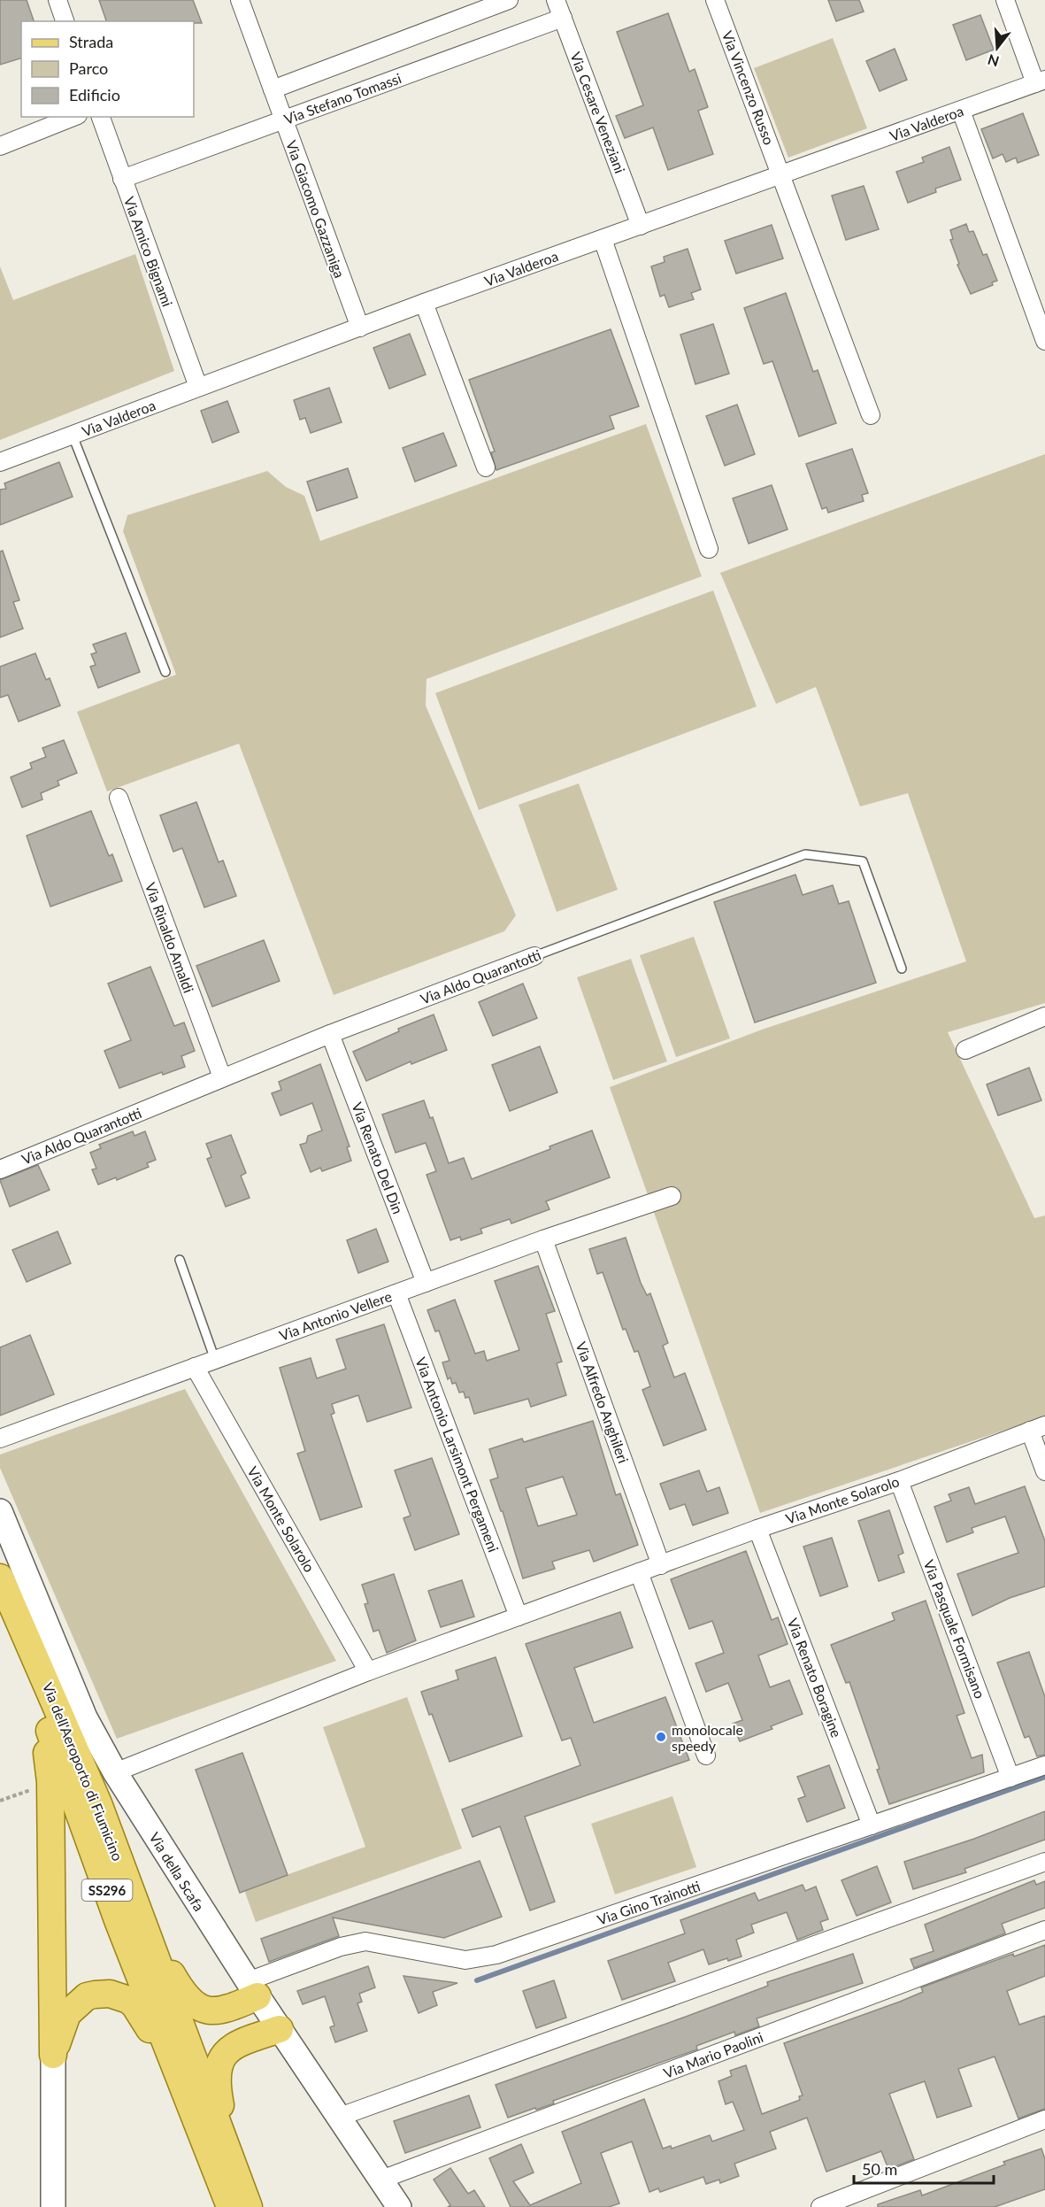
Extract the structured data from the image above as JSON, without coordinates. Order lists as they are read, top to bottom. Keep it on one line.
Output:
{"streets":{"main road":["Via dell'Aeroporto di Fiumicino","SS296"],"street":["Via Vincenzo Russo","Via Stefano Tomassi","Via Cesare Veneziani","Via Valderoa","Via Giacomo Gazzaniga","Via Amico Bignami","Via Rinaldo Amaldi","Via Aldo Quarantotti","Via Renato Del Din","Via Antonio Vellere","Via Alfredo Anghileri","Via Antonio Larsimont Pergameni","Via Monte Solarolo","Via Pasquale Formisano","Via Renato Boragine","Via della Scafa","Via Gino Trainotti","Via Mario Paolini"]},"crossings":[["Via Vincenzo Russo","Via Valderoa"],["Via Stefano Tomassi","Via Cesare Veneziani"],["Via Stefano Tomassi","Via Giacomo Gazzaniga"],["Via Stefano Tomassi","Via Amico Bignami"],["Via Cesare Veneziani","Via Valderoa"],["Via Valderoa","Via Giacomo Gazzaniga"],["Via Valderoa","Via Amico Bignami"],["Via Rinaldo Amaldi","Via Aldo Quarantotti"],["Via Aldo Quarantotti","Via Renato Del Din"],["Via Renato Del Din","Via Antonio Vellere"],["Via Antonio Vellere","Via Alfredo Anghileri"],["Via Antonio Vellere","Via Antonio Larsimont Pergameni"],["Via Antonio Vellere","Via Monte Solarolo"],["Via Alfredo Anghileri","Via Monte Solarolo"],["Via Antonio Larsimont Pergameni","Via Monte Solarolo"],["Via Monte Solarolo","Via Pasquale Formisano"],["Via Monte Solarolo","Via Renato Boragine"],["Via Monte Solarolo","Via della Scafa"],["Via Pasquale Formisano","Via Gino Trainotti"],["Via Renato Boragine","Via Gino Trainotti"],["Via della Scafa","Via Gino Trainotti"],["Via della Scafa","Via Mario Paolini"]],"places":["monolocale speedy"],"legend":["Strada","Parco","Edificio"],"scale_bar":"50 m","north":"bottom"}
